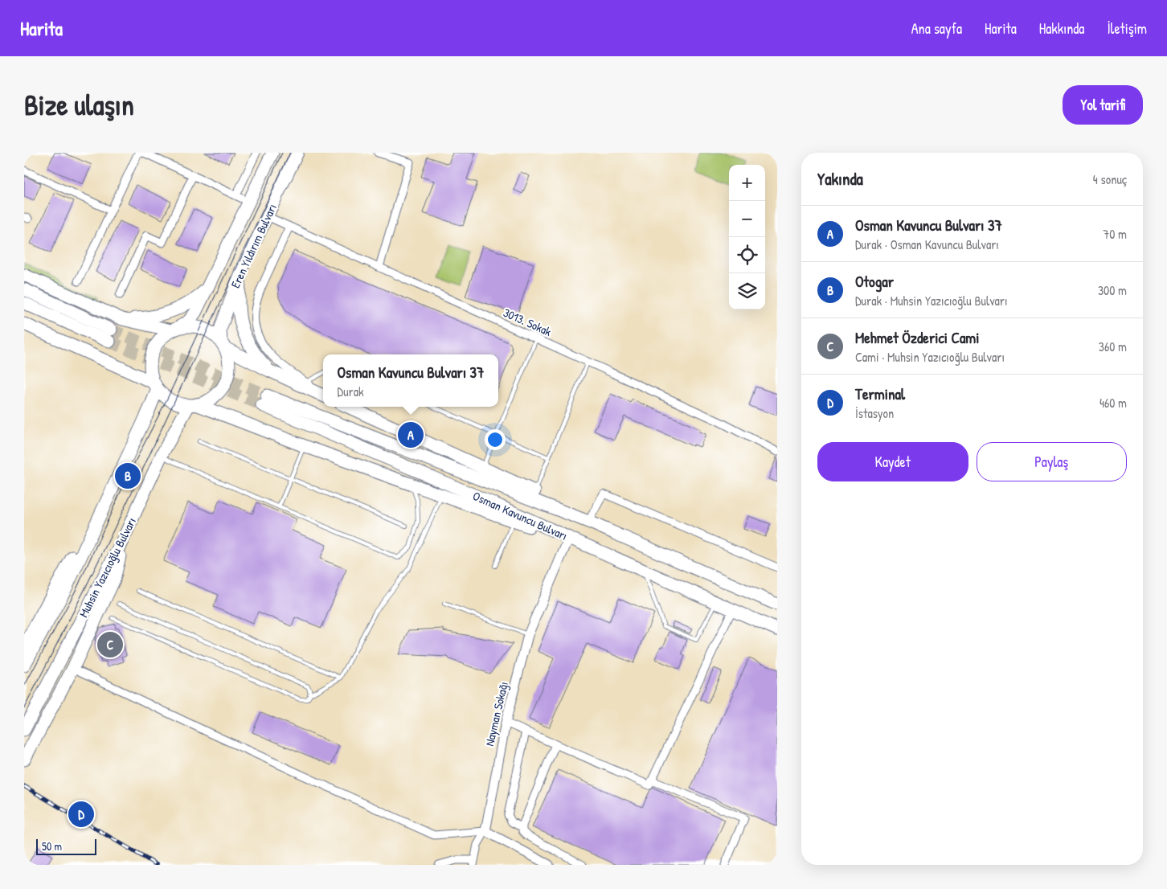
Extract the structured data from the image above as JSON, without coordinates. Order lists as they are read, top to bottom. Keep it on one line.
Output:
{"streets":{"main road":["Eren Yıldırım Bulvarı","Osman Kavuncu Bulvarı","Muhsin Yazıcıoğlu Bulvarı"],"street":["3013. Sokak","Nayman Sokağı"]},"crossings":[["Eren Yıldırım Bulvarı","3013. Sokak"],["Eren Yıldırım Bulvarı","Muhsin Yazıcıoğlu Bulvarı"],["Osman Kavuncu Bulvarı","Nayman Sokağı"]],"scale_bar":"50 m","page":{"header":"Harita","nav":["Ana sayfa","Harita","Hakkında","İletişim"],"buttons":["Yol tarifi",["Kaydet","Paylaş"]],"title":"Bize ulaşın","heading":["Yakında","4 sonuç"],"map_buttons":["+","−"],"list":[{"mark":"A","name":"Osman Kavuncu Bulvarı 37","note":"Durak · Osman Kavuncu Bulvarı","value":"70 m"},{"mark":"B","name":"Otogar","note":"Durak · Muhsin Yazıcıoğlu Bulvarı","value":"300 m"},{"mark":"C","name":"Mehmet Özderici Cami","note":"Cami · Muhsin Yazıcıoğlu Bulvarı","value":"360 m"},{"mark":"D","name":"Terminal","note":"İstasyon","value":"460 m"}],"popup":["Osman Kavuncu Bulvarı 37","Durak"],"pins":["A","B","C","D"],"scale":"50 m"}}
